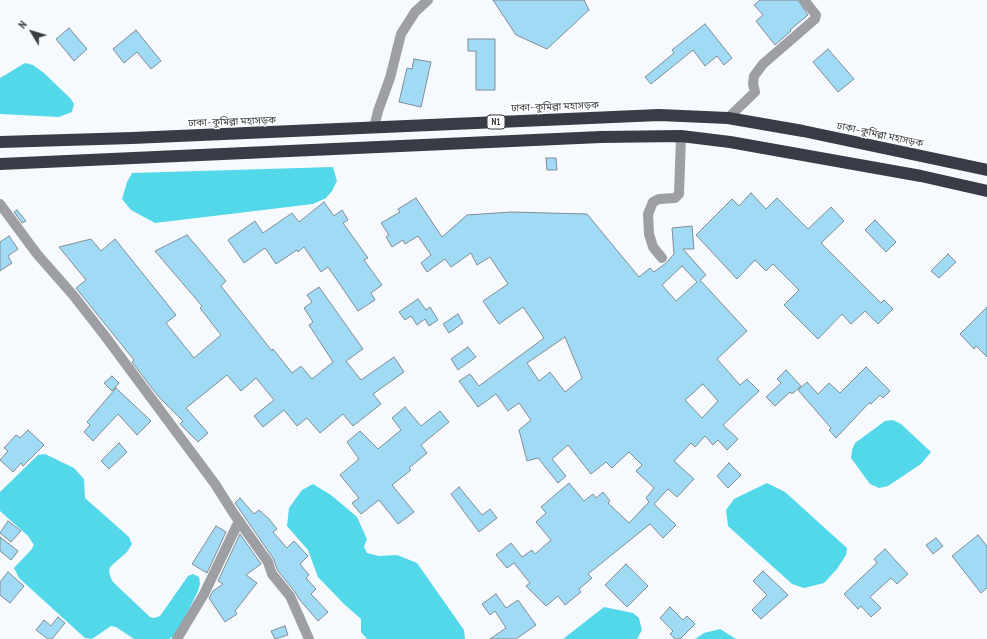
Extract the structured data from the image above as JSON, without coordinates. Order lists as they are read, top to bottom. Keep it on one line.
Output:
{"streets":{"highway":["ঢাকা–কুমিল্লা মহাসড়ক","N1"]},"north":"top left"}
